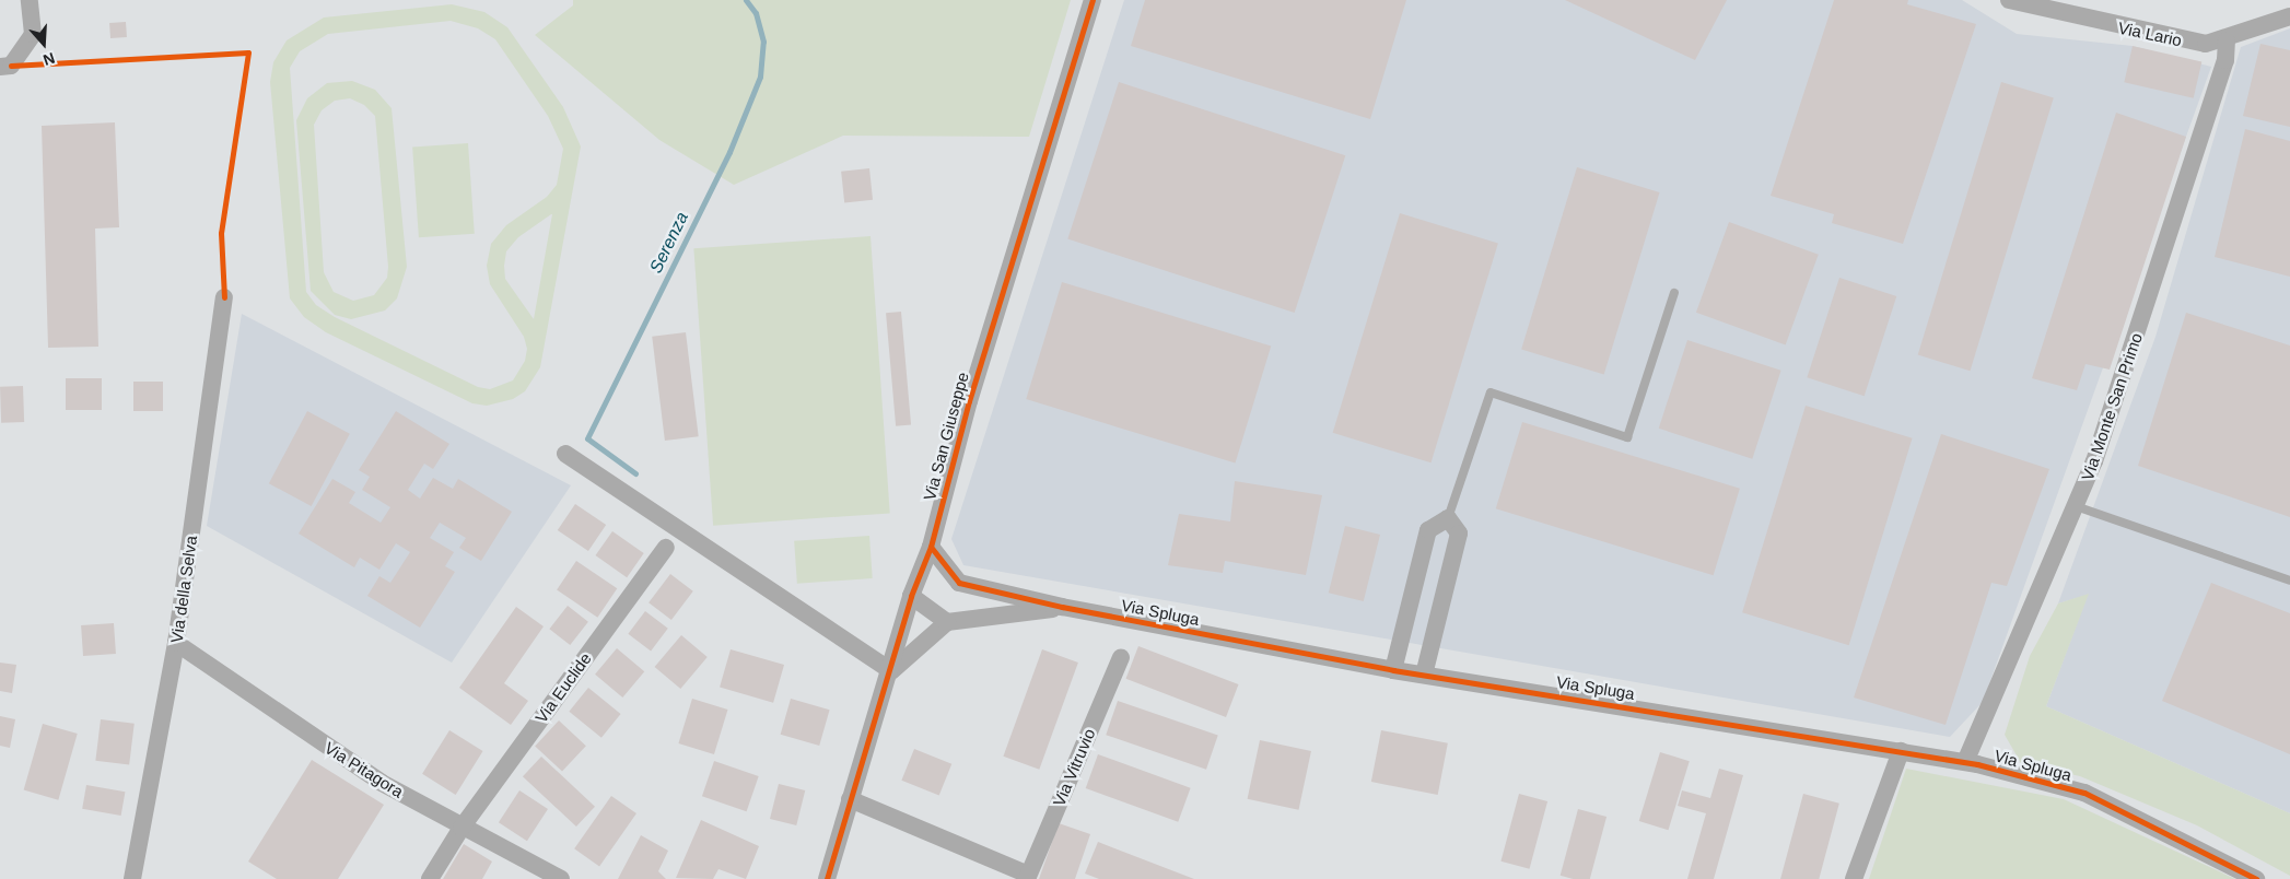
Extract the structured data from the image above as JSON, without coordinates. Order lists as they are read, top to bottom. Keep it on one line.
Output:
{"streets":{"street":["Via Lario","Via Monte San Primo","Via San Giuseppe","Via della Selva","Via Spluga","Via Euclide","Via Vitruvio","Via Pitagora"]},"crossings":[["Via Lario","Via Monte San Primo"],["Via Monte San Primo","Via Spluga"],["Via San Giuseppe","Via Spluga"],["Via della Selva","Via Pitagora"],["Via Euclide","Via Pitagora"]],"water":["Serenza"],"north":"bottom"}
